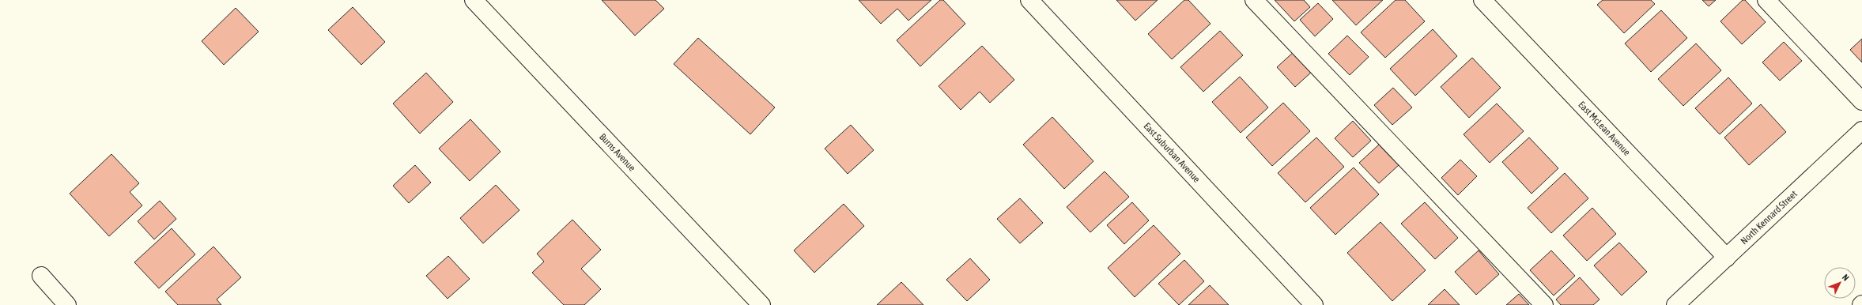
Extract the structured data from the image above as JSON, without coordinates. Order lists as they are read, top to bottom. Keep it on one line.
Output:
{"streets":{"street":["East McLean Avenue","Burns Avenue","East Suburban Avenue","North Kennard Street"]},"crossings":[["East McLean Avenue","North Kennard Street"]],"north":"top right"}
